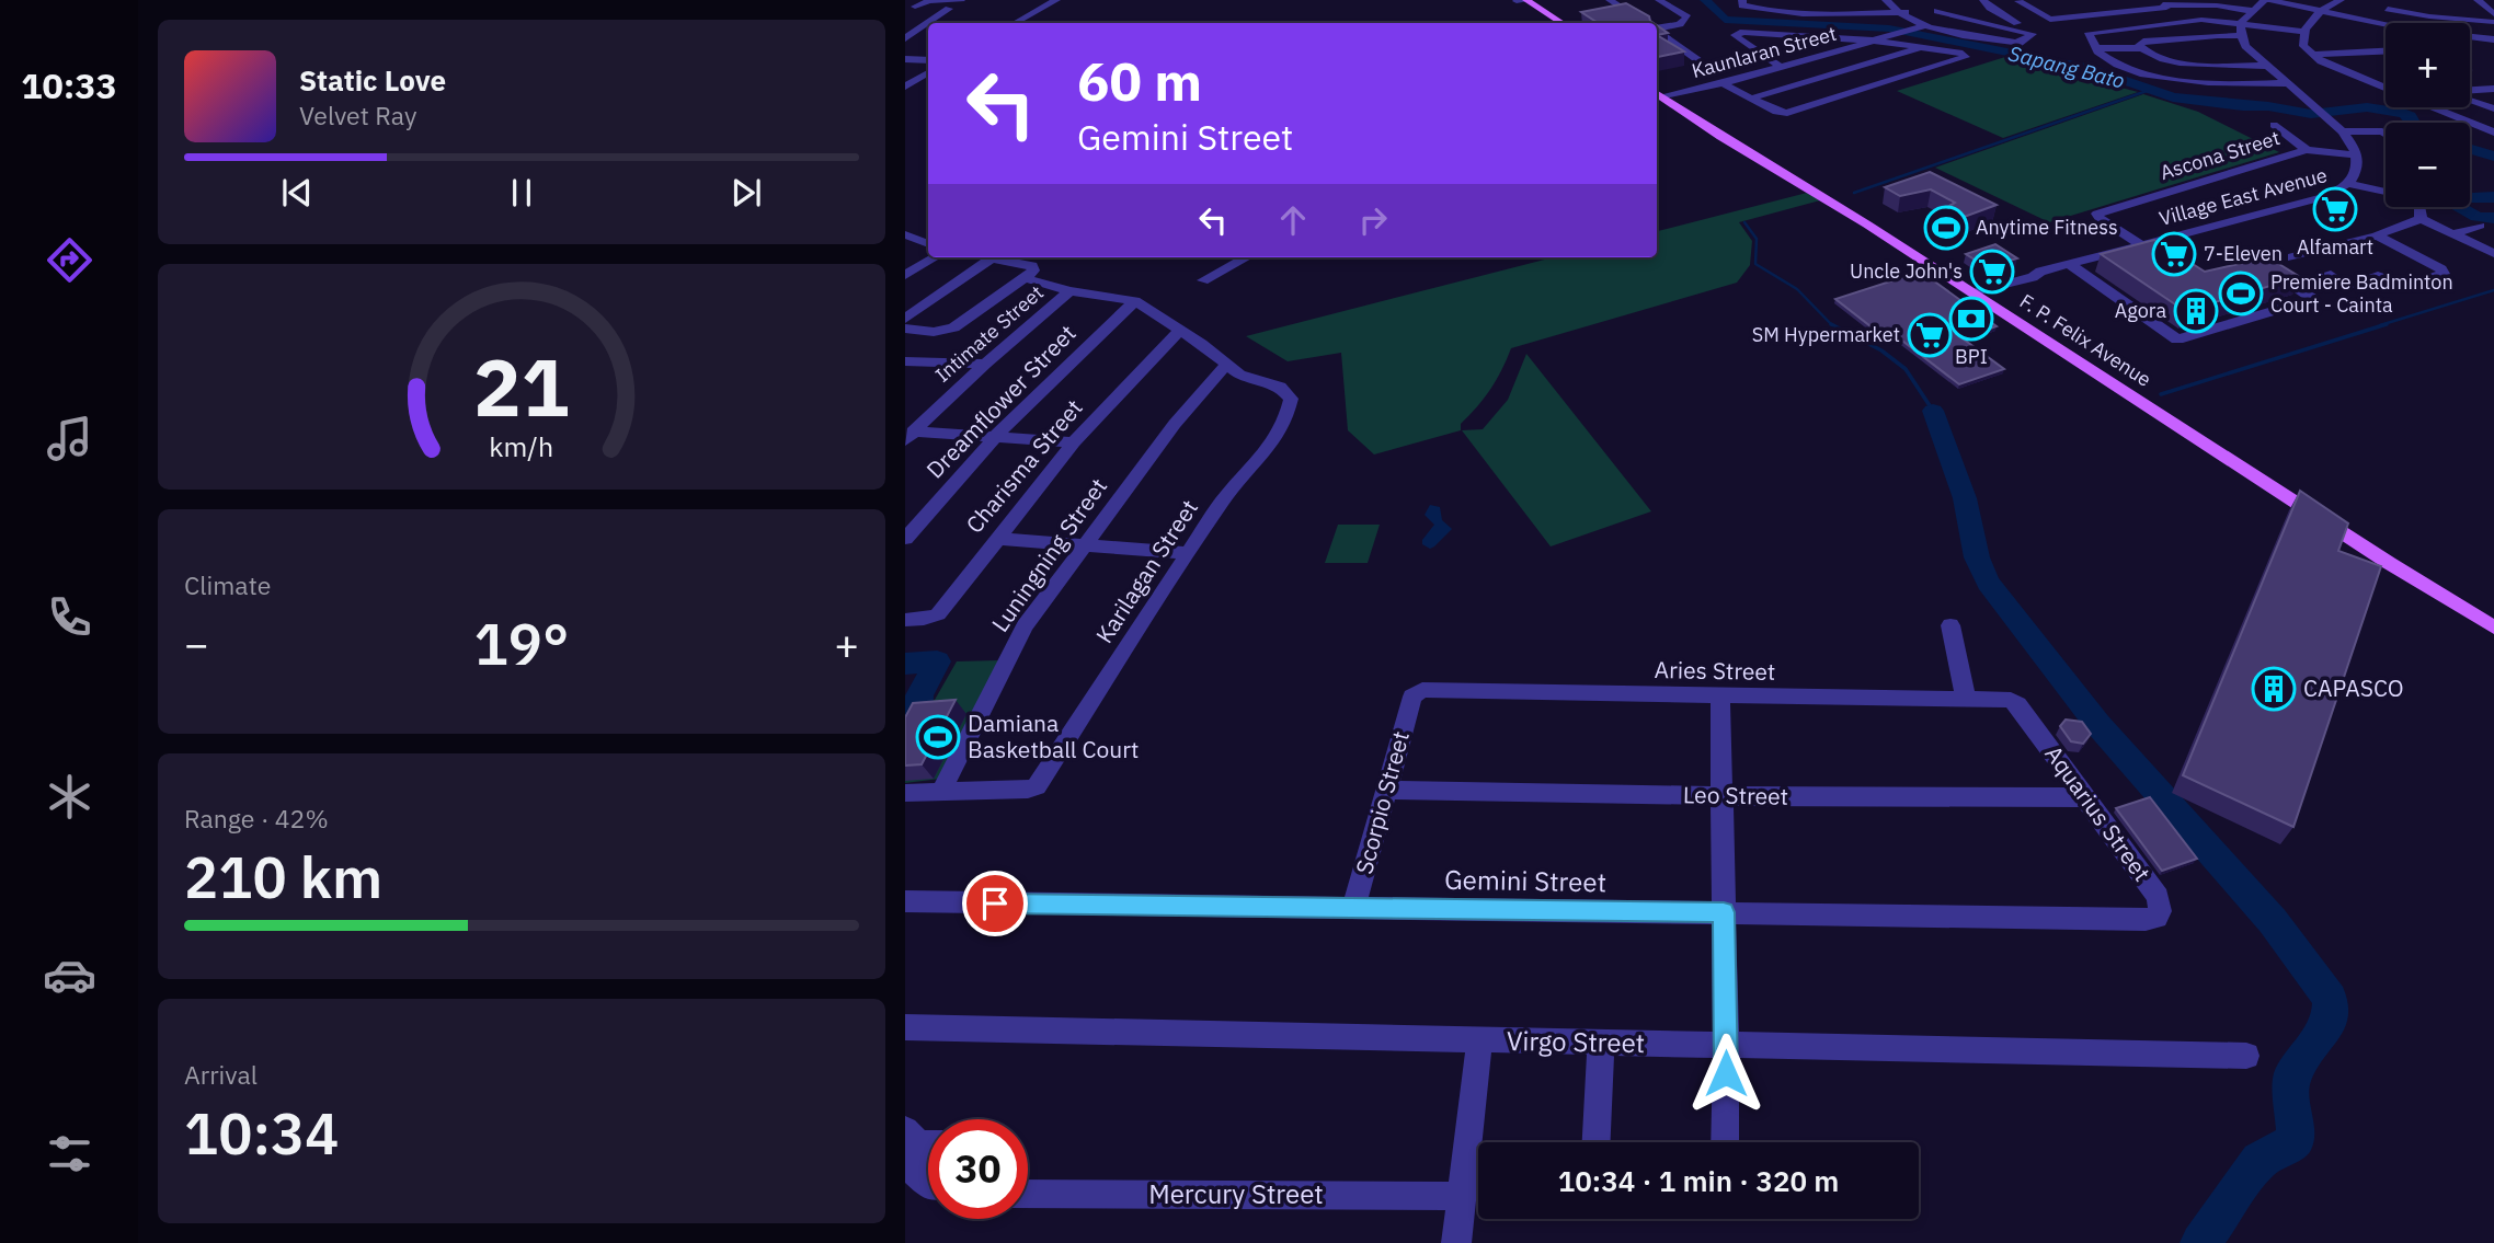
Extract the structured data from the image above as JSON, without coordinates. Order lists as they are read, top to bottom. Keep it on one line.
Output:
{"streets":{"main road":["F. P. Felix Avenue"],"street":["Kaunlaran Street","Ascona Street","Village East Avenue","Intimate Street","Dreamflower Street","Charisma Street","Luningning Street","Karilagan Street","Aries Street","Leo Street","Scorpio Street","Aquarius Street","Gemini Street","Virgo Street","Mercury Street"]},"crossings":[["Kaunlaran Street","F. P. Felix Avenue"],["Ascona Street","Village East Avenue"],["Village East Avenue","F. P. Felix Avenue"],["Luningning Street","Karilagan Street"],["Aries Street","Scorpio Street"],["Aries Street","Aquarius Street"],["Leo Street","Scorpio Street"],["Leo Street","Aquarius Street"],["Scorpio Street","Gemini Street"],["Aquarius Street","Gemini Street"]],"water":["Sapang Bato"],"places":{"supermarket":["Alfamart","7-Eleven","Uncle John's","SM Hypermarket"],"sports":["Anytime Fitness","Premiere Badminton Court - Cainta","Damiana Basketball Court"],"building":["Agora","CAPASCO"],"bank":["BPI"]},"page":{"tabs":"10:33","map_buttons":["+","−"],"turn":["60 m","Gemini Street"],"song":["Static Love","Velvet Ray"],"tile":["Climate",["Range · 42%","210 km"],["Arrival","10:34"]],"heat":["−","19°","+"],"limit":"30","trip":"10:34 · 1 min · 320 m","gauge":["21","km/h"]}}
